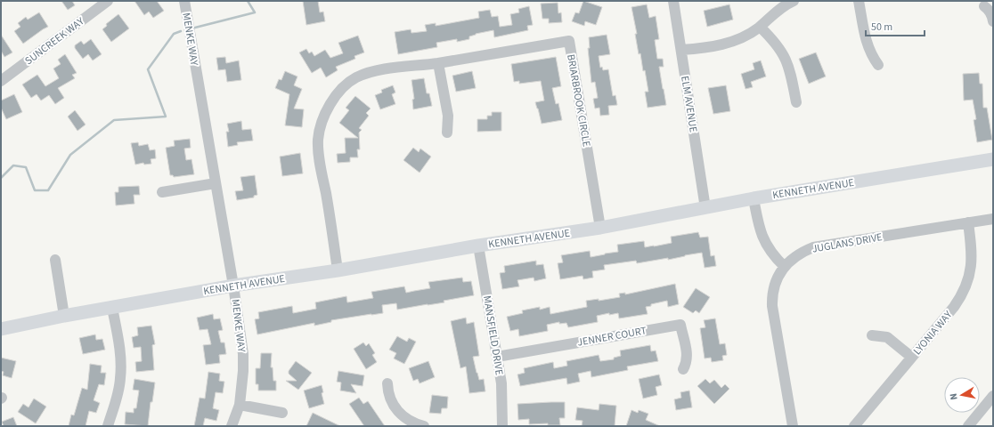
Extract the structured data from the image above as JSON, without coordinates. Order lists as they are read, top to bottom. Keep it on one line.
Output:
{"streets":{"main road":["KENNETH AVENUE"],"street":["MENKE WAY","SUNCREEK WAY","BRIARBROOK CIRCLE","ELM AVENUE","JUGLANS DRIVE","LYONIA WAY","MANSFIELD DRIVE","JENNER COURT"]},"crossings":[["MENKE WAY","KENNETH AVENUE"],["BRIARBROOK CIRCLE","KENNETH AVENUE"],["ELM AVENUE","KENNETH AVENUE"],["KENNETH AVENUE","MANSFIELD DRIVE"],["JUGLANS DRIVE","LYONIA WAY"],["MANSFIELD DRIVE","JENNER COURT"]],"scale_bar":"50 m","north":"left"}
